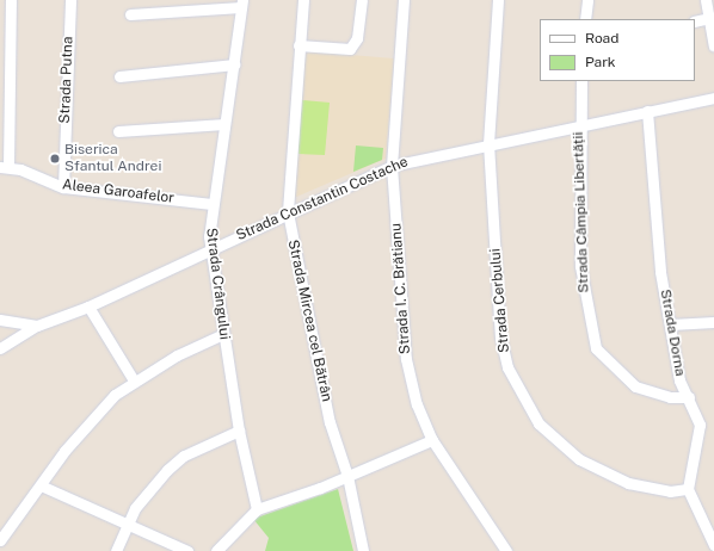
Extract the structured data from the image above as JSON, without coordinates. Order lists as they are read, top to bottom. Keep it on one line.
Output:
{"streets":{"street":["Strada Putna","Aleea Garoafelor","Strada Constantin Costache","Strada Câmpia Libertății","Strada Crângului","Strada I. C. Brătianu","Strada Cerbului","Strada Mircea cel Bătrân","Strada Dorna"]},"crossings":[["Strada Putna","Aleea Garoafelor"],["Aleea Garoafelor","Strada Crângului"],["Strada Constantin Costache","Strada Câmpia Libertății"],["Strada Constantin Costache","Strada Crângului"],["Strada Constantin Costache","Strada I. C. Brătianu"],["Strada Constantin Costache","Strada Cerbului"],["Strada Constantin Costache","Strada Mircea cel Bătrân"],["Strada Constantin Costache","Strada Dorna"],["Strada Câmpia Libertății","Strada Dorna"],["Strada Cerbului","Strada Dorna"]],"places":["Biserica Sfantul Andrei"],"legend":["Road","Park"]}
